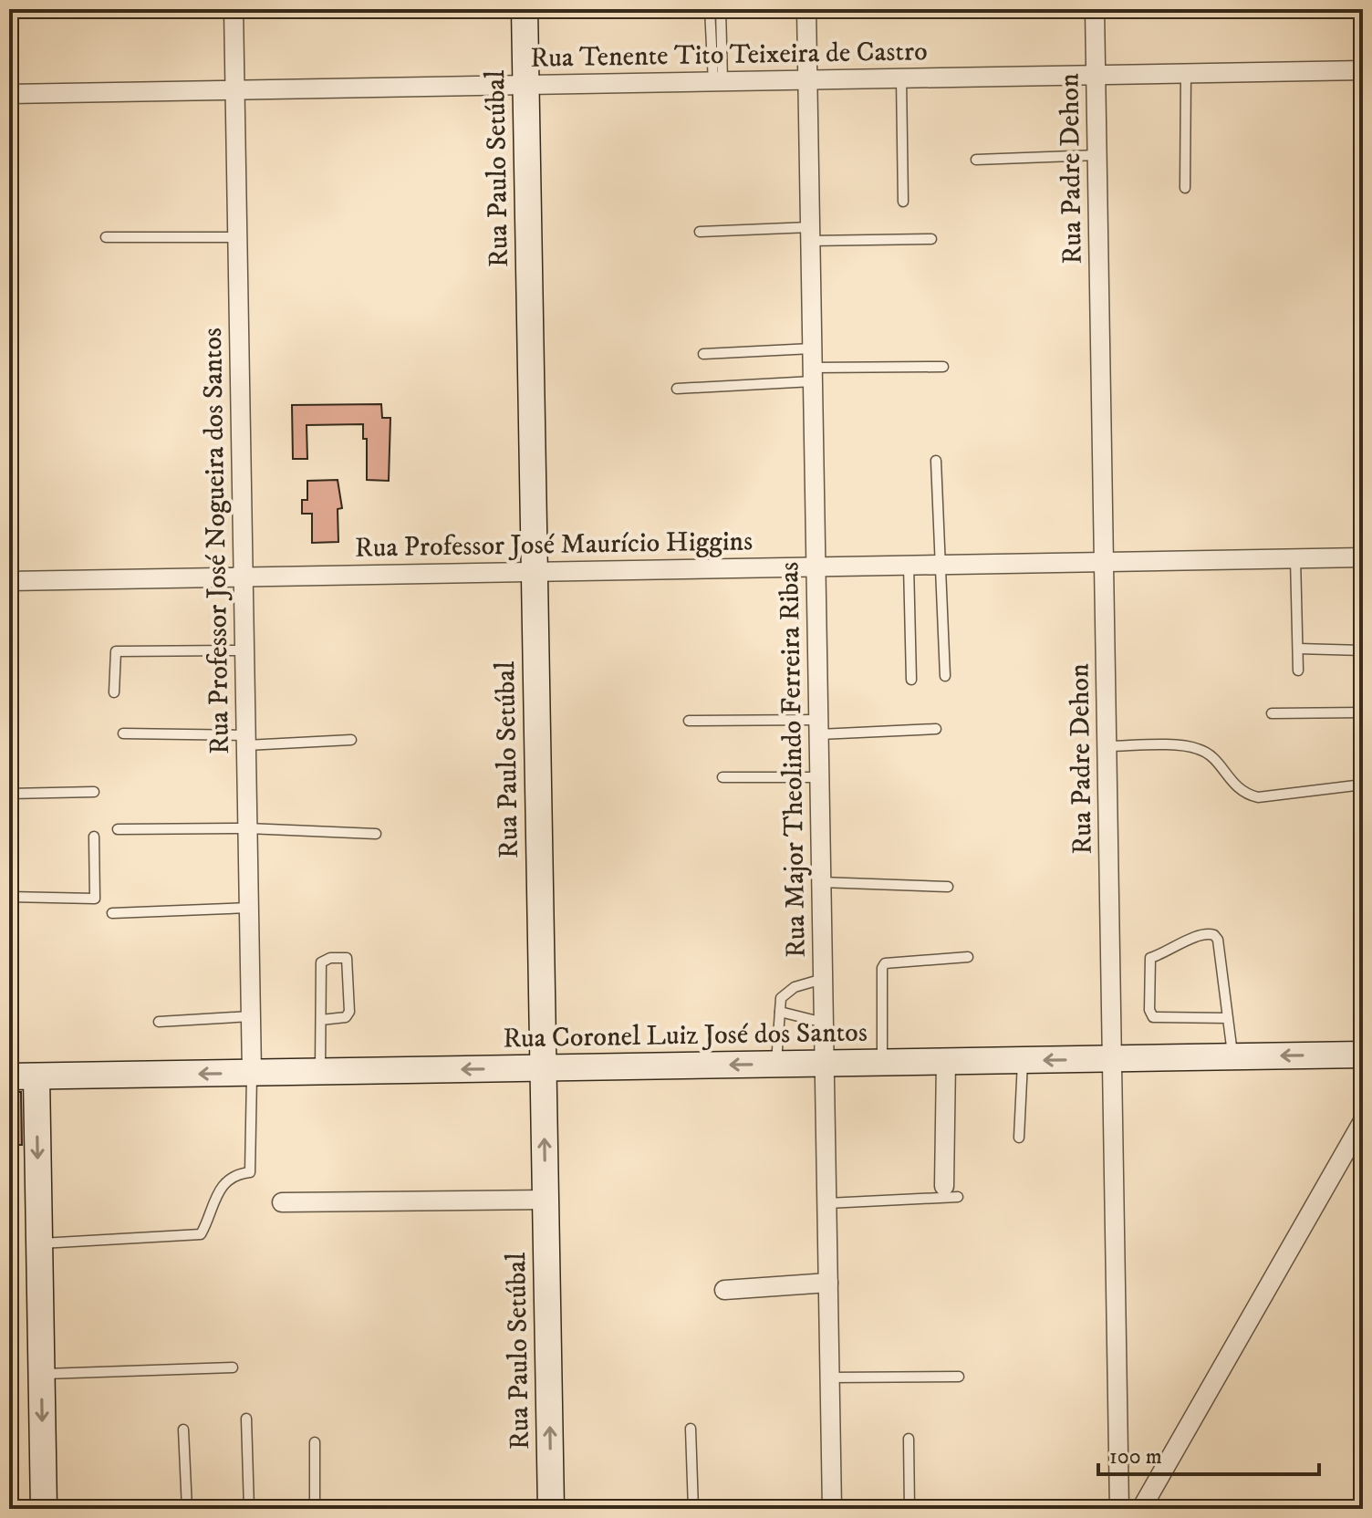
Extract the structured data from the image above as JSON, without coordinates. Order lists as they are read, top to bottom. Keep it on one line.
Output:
{"streets":{"main road":["Rua Paulo Setúbal","Rua Coronel Luiz José dos Santos"],"street":["Rua Tenente Tito Teixeira de Castro","Rua Padre Dehon","Rua Professor José Nogueira dos Santos","Rua Professor José Maurício Higgins","Rua Major Theolindo Ferreira Ribas"]},"crossings":[["Rua Tenente Tito Teixeira de Castro","Rua Paulo Setúbal"],["Rua Tenente Tito Teixeira de Castro","Rua Padre Dehon"],["Rua Tenente Tito Teixeira de Castro","Rua Professor José Nogueira dos Santos"],["Rua Tenente Tito Teixeira de Castro","Rua Major Theolindo Ferreira Ribas"],["Rua Paulo Setúbal","Rua Professor José Maurício Higgins"],["Rua Paulo Setúbal","Rua Coronel Luiz José dos Santos"],["Rua Padre Dehon","Rua Professor José Maurício Higgins"],["Rua Padre Dehon","Rua Coronel Luiz José dos Santos"],["Rua Professor José Nogueira dos Santos","Rua Professor José Maurício Higgins"],["Rua Professor José Nogueira dos Santos","Rua Coronel Luiz José dos Santos"],["Rua Professor José Maurício Higgins","Rua Major Theolindo Ferreira Ribas"],["Rua Major Theolindo Ferreira Ribas","Rua Coronel Luiz José dos Santos"]],"one_way":["Rua Coronel Luiz José dos Santos"],"scale_bar":"100 m"}
